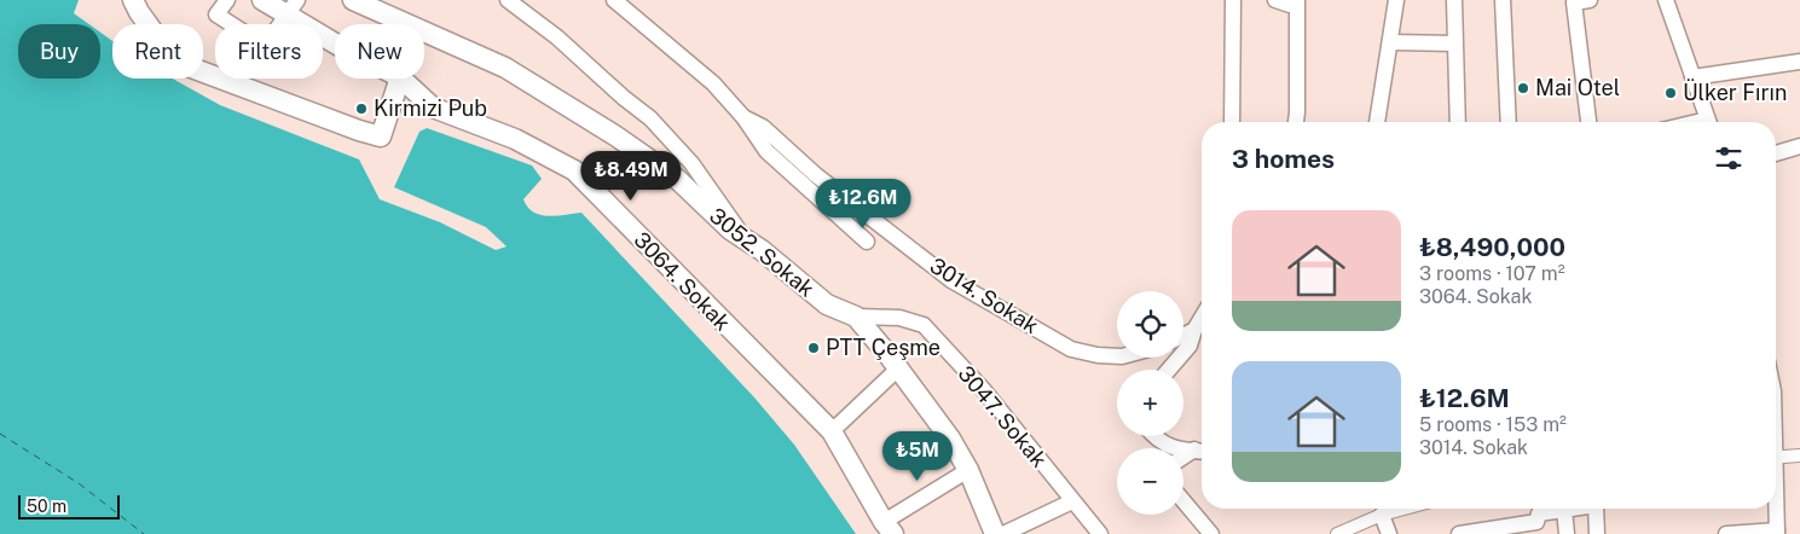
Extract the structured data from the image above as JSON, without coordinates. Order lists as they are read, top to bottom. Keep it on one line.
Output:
{"streets":{"street":["3052. Sokak","3064. Sokak","3014. Sokak","3047. Sokak"]},"crossings":[["3052. Sokak","3047. Sokak"]],"places":["Mai Otel","Ülker Fırın","Kirmizi Pub","PTT Çeşme"],"scale_bar":"50 m","page":{"chip":["Buy","Rent","Filters","New"],"heading":"3 homes","price":["₺8.49M","₺12.6M","₺5M"],"list":[{"name":"₺8,490,000","note":"3 rooms · 107 m² · 3064. Sokak"},{"name":"₺12.6M","note":"5 rooms · 153 m² · 3014. Sokak"}],"map_buttons":["+","−"],"scale":"50 m"}}
